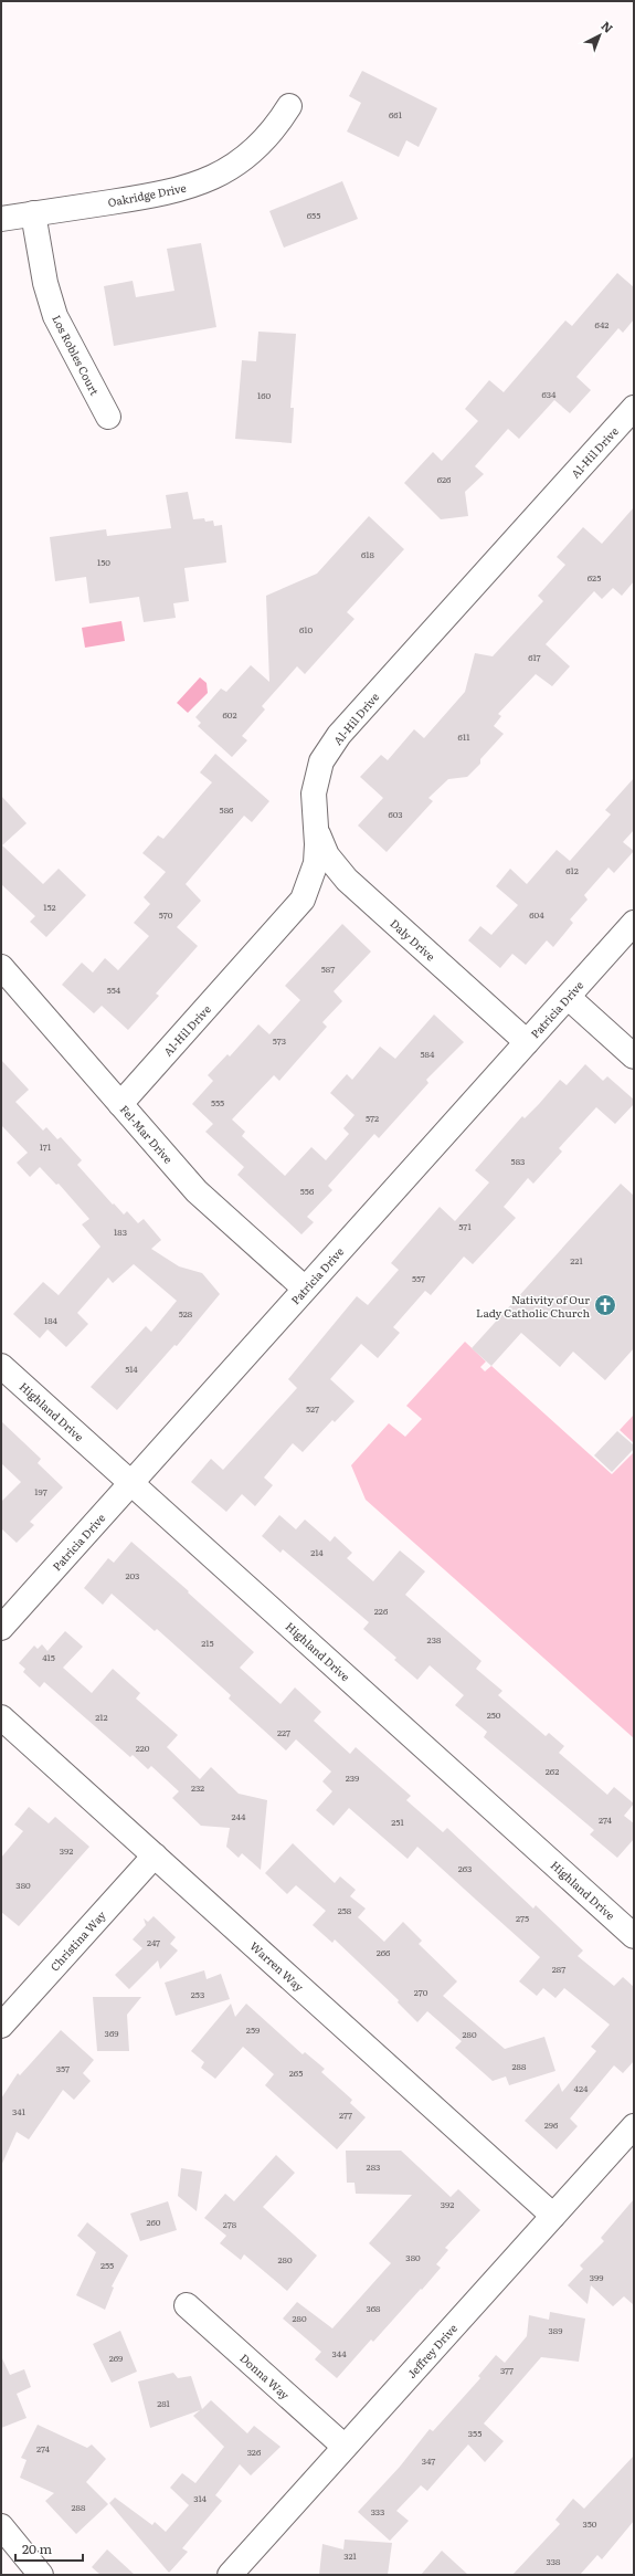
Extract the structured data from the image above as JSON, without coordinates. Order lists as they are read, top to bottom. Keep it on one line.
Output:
{"streets":{"street":["Oakridge Drive","Los Robles Court","Al-Hil Drive","Daly Drive","Patricia Drive","Fel-Mar Drive","Highland Drive","Christina Way","Warren Way","Jeffrey Drive","Donna Way"]},"crossings":[["Oakridge Drive","Los Robles Court"],["Al-Hil Drive","Daly Drive"],["Al-Hil Drive","Fel-Mar Drive"],["Daly Drive","Patricia Drive"],["Patricia Drive","Fel-Mar Drive"],["Patricia Drive","Highland Drive"],["Christina Way","Warren Way"],["Warren Way","Jeffrey Drive"],["Jeffrey Drive","Donna Way"]],"places":{"church":["Nativity of Our Lady Catholic Church"]},"house_numbers":["661","655","642","634","160","626","618","150","625","610","617","602","611","586","603","612","152","570","604","587","554","573","584","555","572","171","583","556","571","183","221","557","528","184","514","527","197","214","203","226","238","215","415","250","212","227","220","262","239","232","244","274","251","392","263","380","258","275","247","266","287","270","253","259","369","280","288","357","265","424","341","277","296","283","392","260","278","380","280","255","399","368","280","389","344","269","377","281","355","274","326","347","314","288","333","350","321","338"],"scale_bar":"20 m","north":"top right"}
